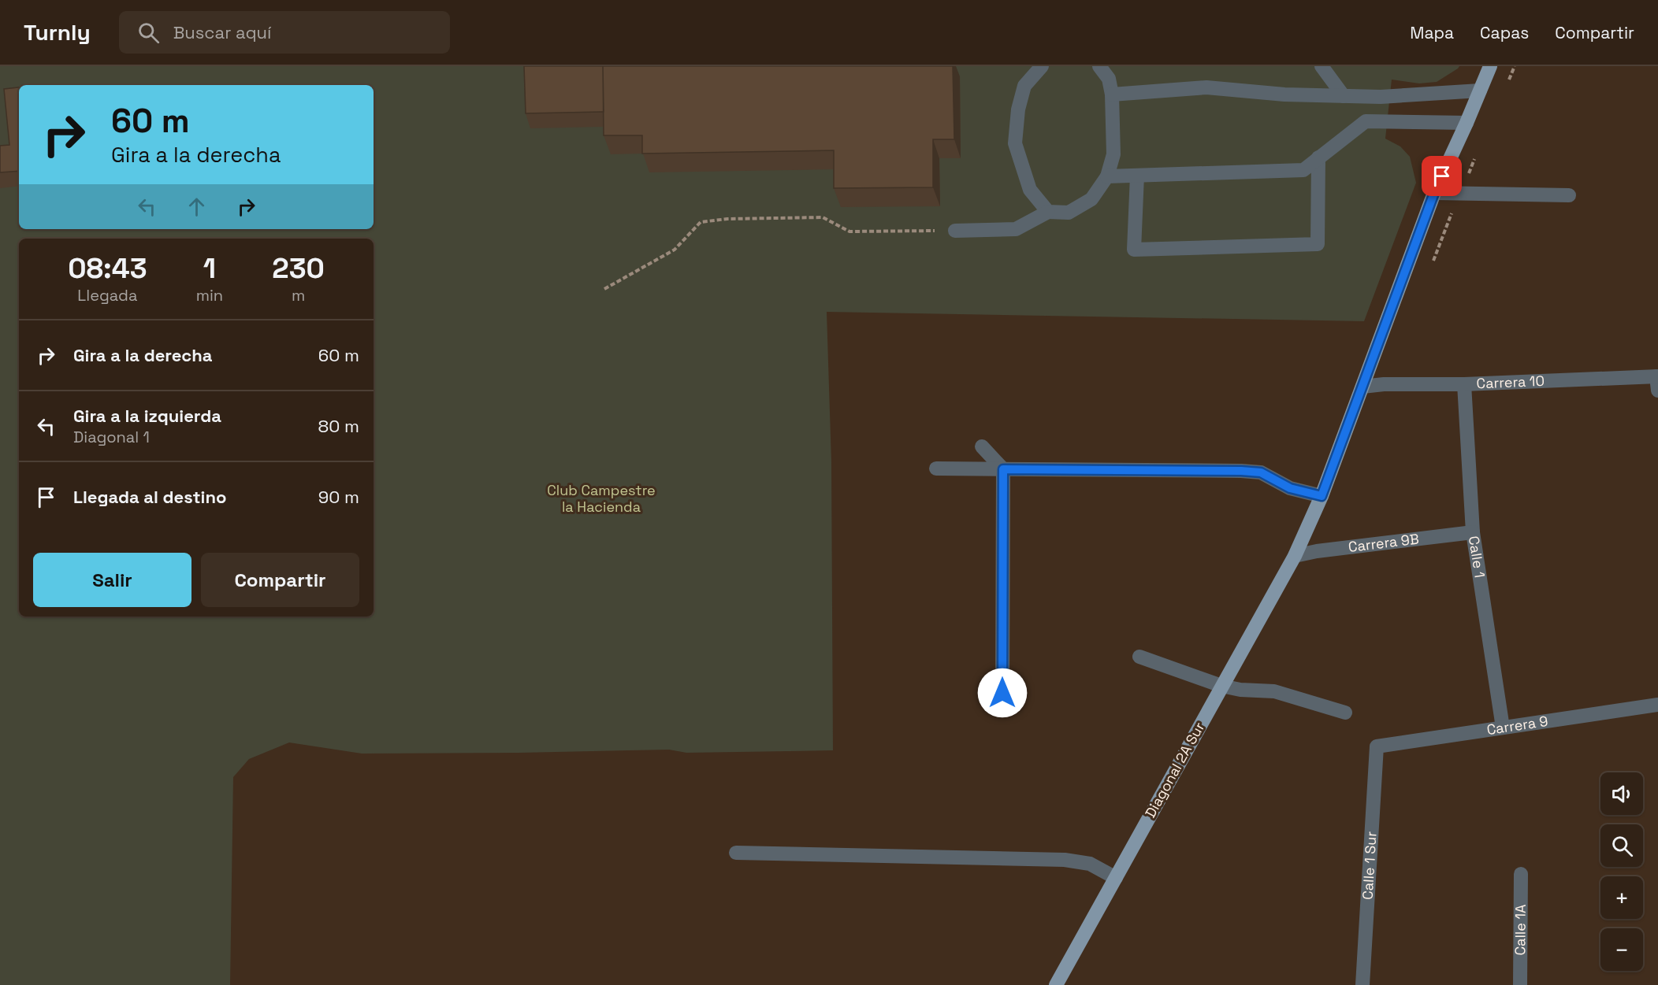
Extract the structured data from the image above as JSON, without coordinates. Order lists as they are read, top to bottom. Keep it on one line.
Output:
{"streets":{"main road":["Diagonal 2A Sur"],"street":["Carrera 10","Carrera 9B","Calle 1","Carrera 9","Calle 1 Sur","Calle 1A"]},"crossings":[["Carrera 10","Calle 1"],["Carrera 10","Diagonal 2A Sur"],["Carrera 9B","Calle 1"],["Carrera 9B","Diagonal 2A Sur"],["Calle 1","Carrera 9"],["Carrera 9","Calle 1 Sur"]],"parks":["Club Campestre la Hacienda"],"page":{"header":"Turnly","search":"Buscar aquí","nav":["Mapa","Capas","Compartir"],"turn":["60 m","Gira a la derecha"],"eta":["08:43","Llegada","1","min","230","m"],"list":[{"name":"Gira a la derecha","value":"60 m"},{"name":"Gira a la izquierda","note":"Diagonal 1","value":"80 m"},{"name":"Llegada al destino","value":"90 m"}],"buttons":["Salir","Compartir"],"map_buttons":["+","−"]}}
